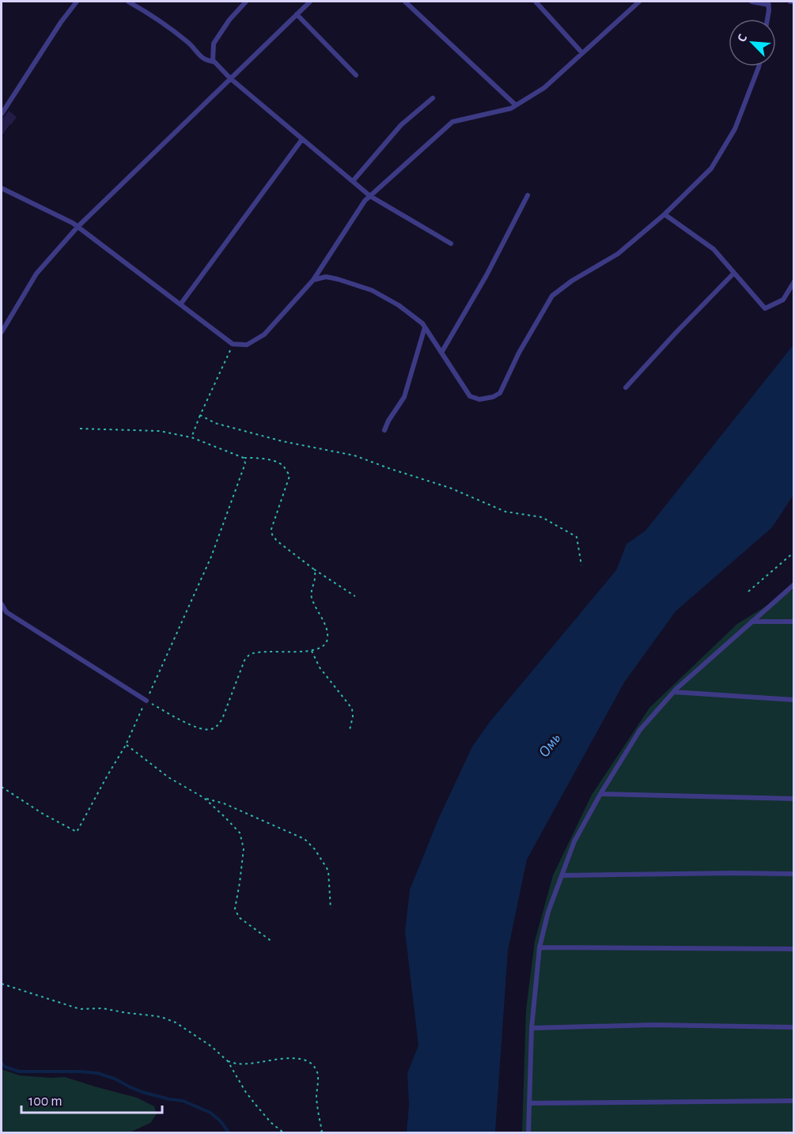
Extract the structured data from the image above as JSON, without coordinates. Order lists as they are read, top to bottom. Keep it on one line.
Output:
{"water":["Омь"],"scale_bar":"100 m","north":"top left"}
